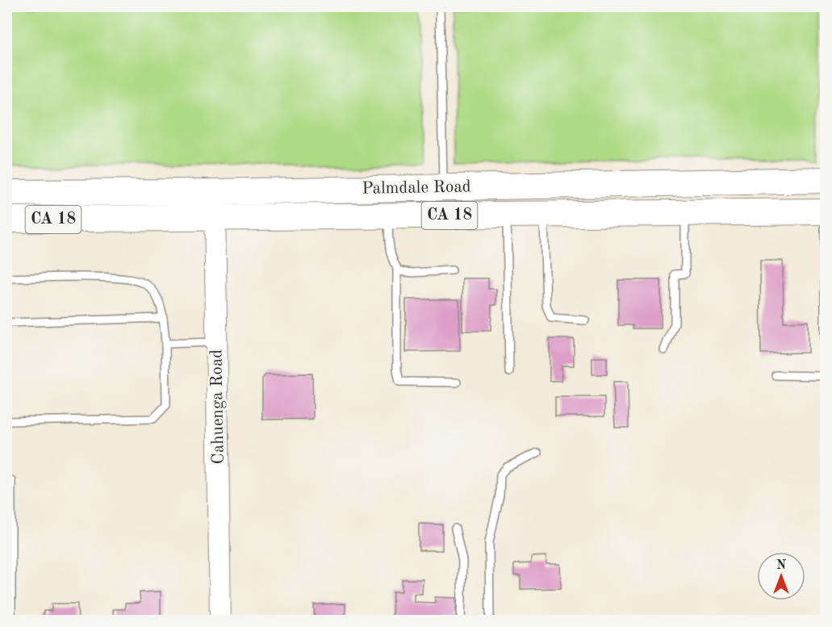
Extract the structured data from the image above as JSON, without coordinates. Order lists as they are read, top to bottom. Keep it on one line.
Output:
{"streets":{"highway":["Palmdale Road","CA 18"],"street":["Cahuenga Road"]},"crossings":[["Palmdale Road","Cahuenga Road"]],"north":"top"}
